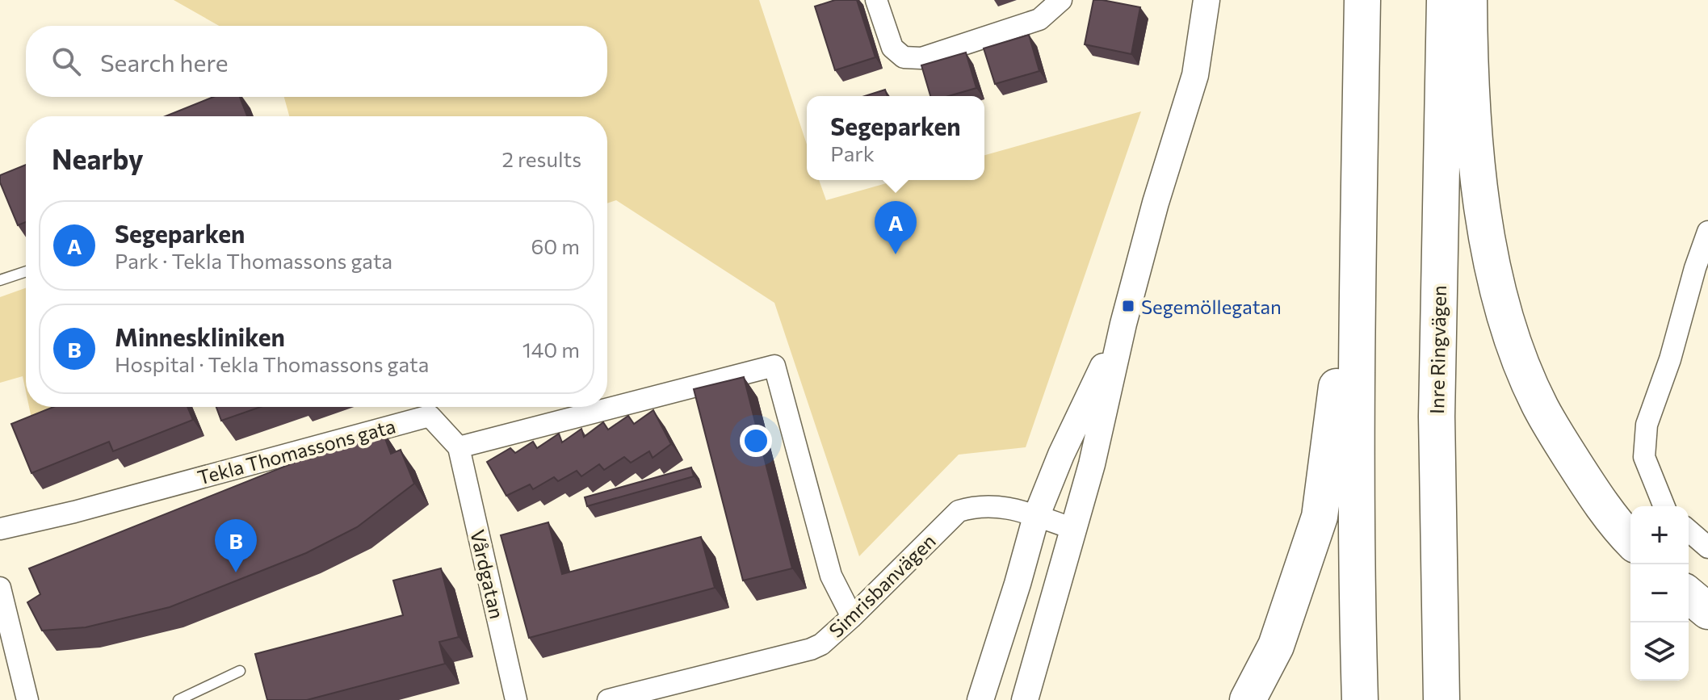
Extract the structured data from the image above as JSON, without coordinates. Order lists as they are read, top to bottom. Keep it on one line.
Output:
{"streets":{"highway":["Inre Ringvägen"],"street":["Tekla Thomassons gata","Vårdgatan","Simrisbanvägen"]},"crossings":[["Tekla Thomassons gata","Vårdgatan"]],"places":{"transit":["Segemöllegatan"]},"page":{"search":"Search here","popup":["Segeparken","Park"],"heading":["Nearby","2 results"],"list":[{"mark":"A","name":"Segeparken","note":"Park · Tekla Thomassons gata","value":"60 m"},{"mark":"B","name":"Minneskliniken","note":"Hospital · Tekla Thomassons gata","value":"140 m"}],"pins":["A","B"],"map_buttons":["+","−"]}}
